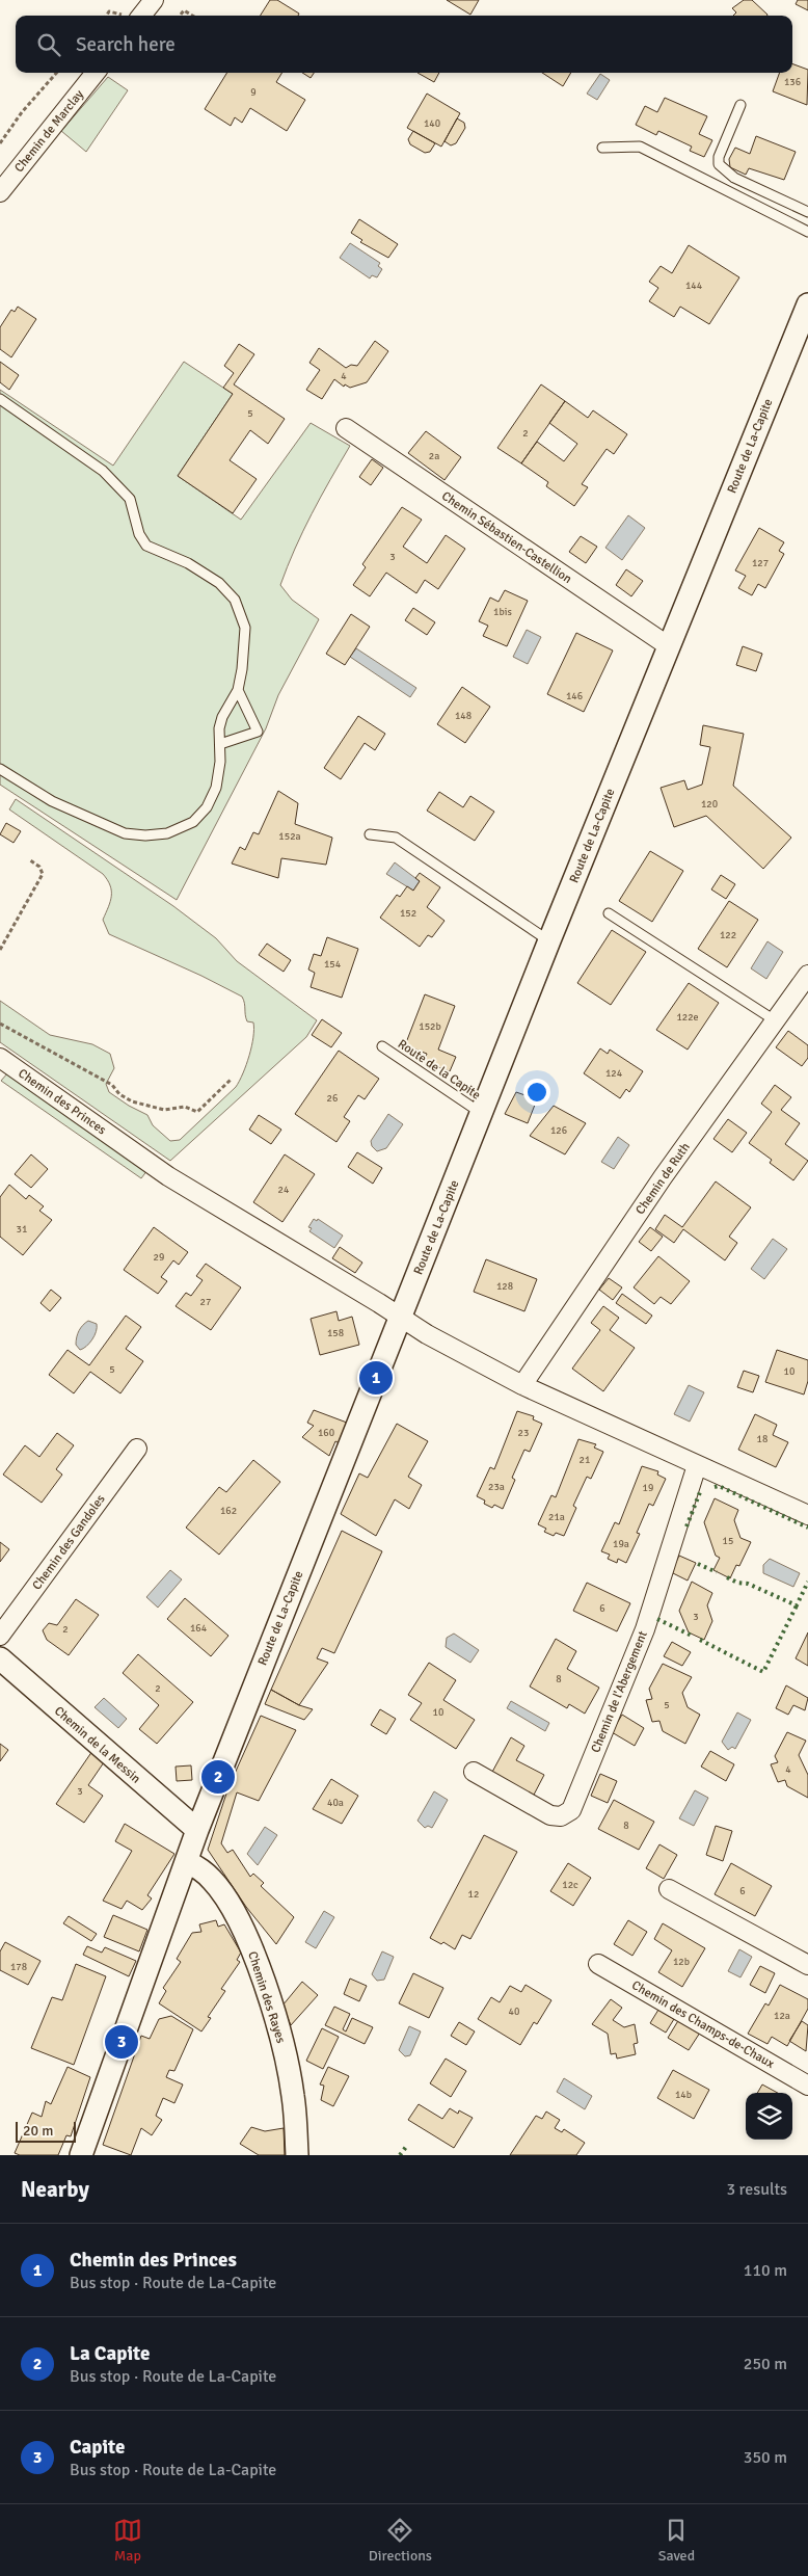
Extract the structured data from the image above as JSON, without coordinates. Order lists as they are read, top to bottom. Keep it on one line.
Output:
{"streets":{"street":["Chemin de Marclay","Route de La-Capite","Chemin Sébastien-Castellion","Chemin des Princes","Chemin de Ruth","Chemin des Gandoles","Chemin de l'Abergement","Chemin de la Messin","Chemin des Rayes","Chemin des Champs-de-Chaux"],"lane":["Route de la Capite"]},"crossings":[["Route de La-Capite","Chemin Sébastien-Castellion"],["Route de La-Capite","Route de la Capite"],["Route de La-Capite","Chemin des Princes"],["Route de La-Capite","Chemin de la Messin"],["Route de La-Capite","Chemin des Rayes"],["Chemin des Princes","Chemin de Ruth"],["Chemin des Princes","Chemin de l'Abergement"]],"house_numbers":["136","9","140","144","4","5","2","2a","3","127","1bis","146","148","120","152a","152","122","154","122e","152b","124","26","126","24","31","29","128","27","158","5","10","160","23","18","21","23a","19","162","21a","15","19a","6","3","164","2","8","2","5","10","4","3","40a","8","12c","6","12","12b","178","40","12a","14b"],"scale_bar":"20 m","page":{"search":"Search here","pins":["1","2","3"],"scale":"20 m","heading":["Nearby","3 results"],"list":[{"mark":"1","name":"Chemin des Princes","note":"Bus stop · Route de La-Capite","value":"110 m"},{"mark":"2","name":"La Capite","note":"Bus stop · Route de La-Capite","value":"250 m"},{"mark":"3","name":"Capite","note":"Bus stop · Route de La-Capite","value":"350 m"}],"nav":["Map","Directions","Saved"]}}
